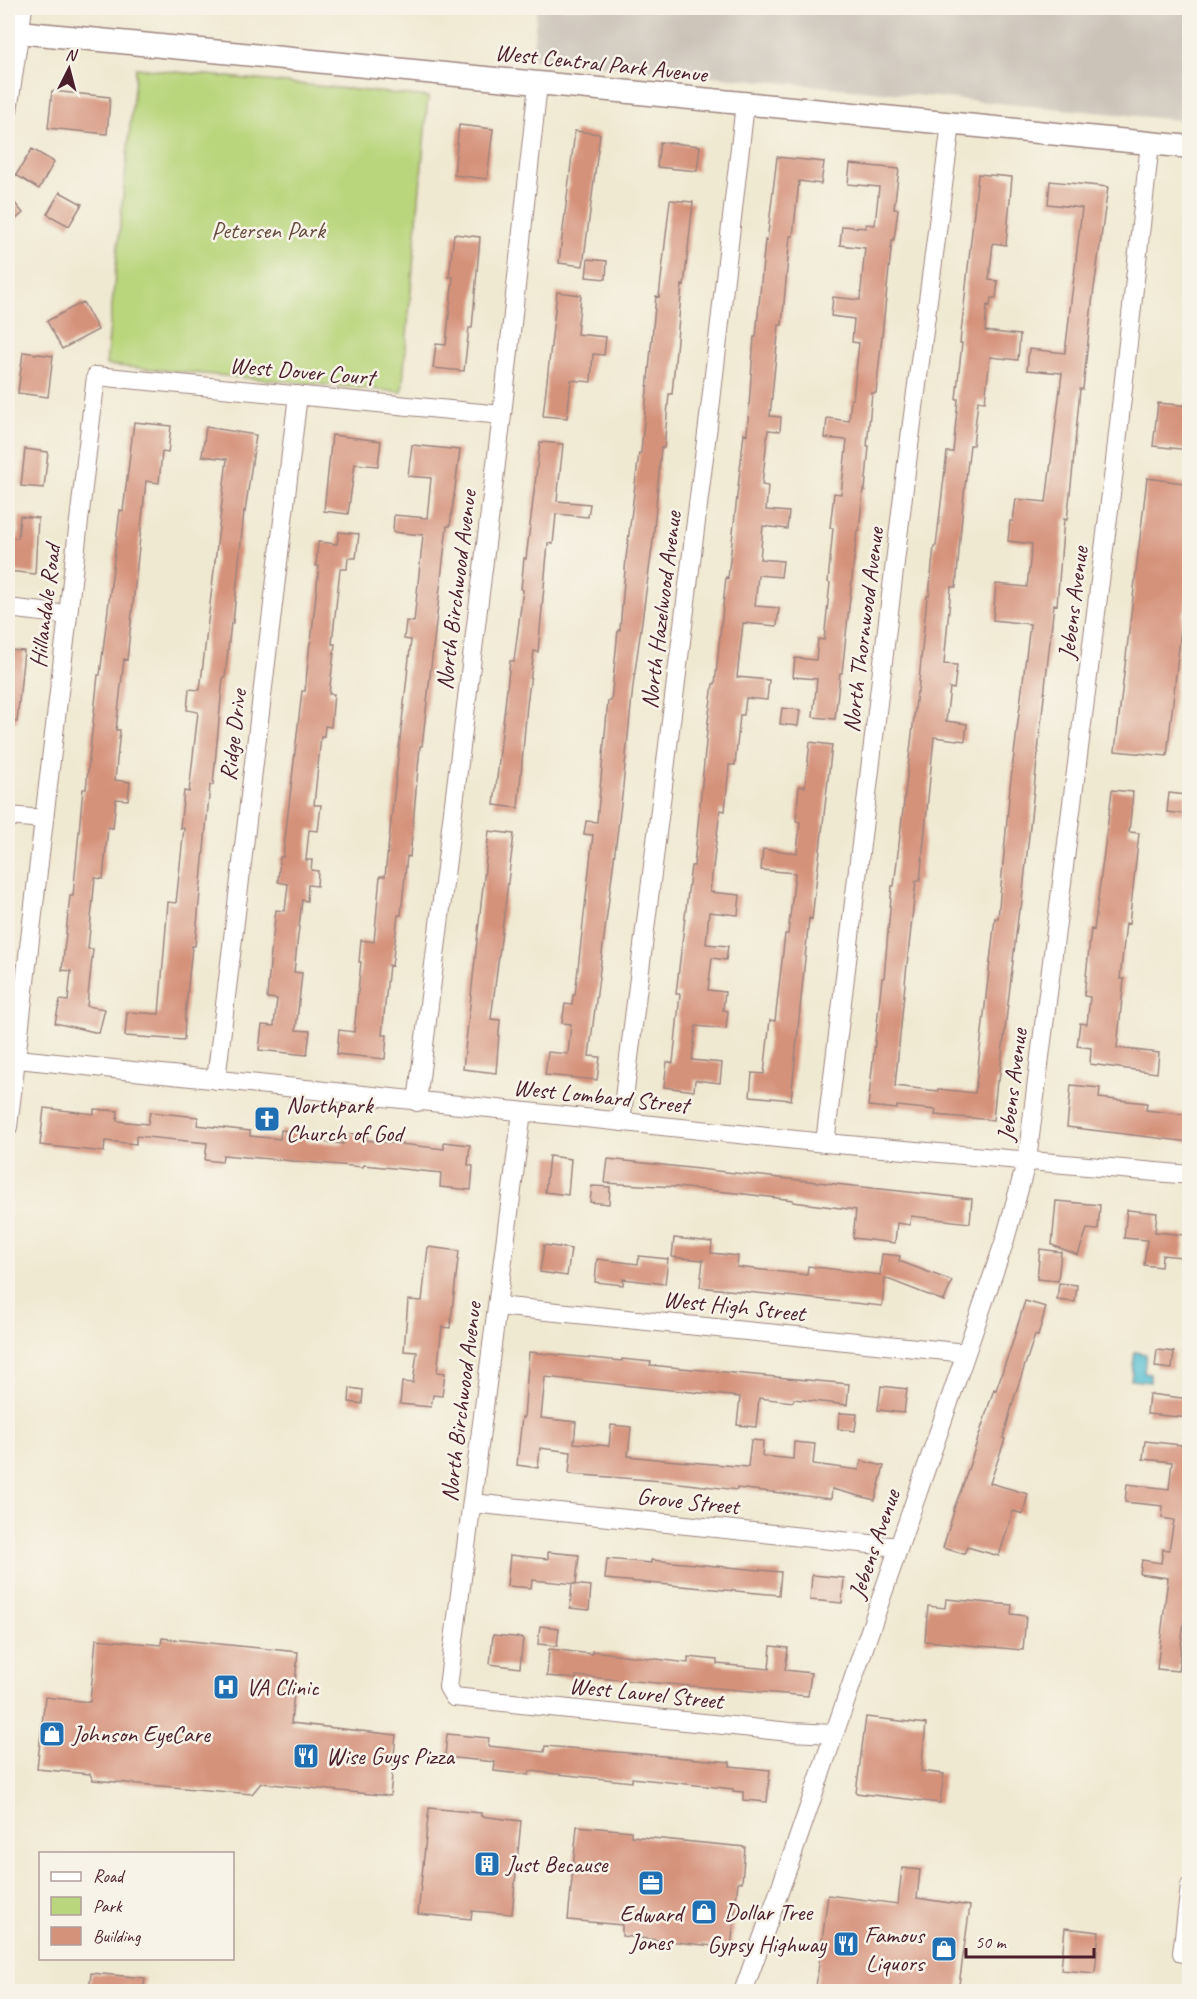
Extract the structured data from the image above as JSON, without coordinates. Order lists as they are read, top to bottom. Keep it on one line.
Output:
{"streets":{"street":["West Central Park Avenue","West Dover Court","North Birchwood Avenue","Jebens Avenue","Hillandale Road","North Hazelwood Avenue","North Thornwood Avenue","Ridge Drive","West Lombard Street","West High Street","Grove Street","West Laurel Street"]},"crossings":[["West Central Park Avenue","North Birchwood Avenue"],["West Central Park Avenue","Jebens Avenue"],["West Central Park Avenue","North Hazelwood Avenue"],["West Central Park Avenue","North Thornwood Avenue"],["West Dover Court","North Birchwood Avenue"],["West Dover Court","Hillandale Road"],["West Dover Court","Ridge Drive"],["North Birchwood Avenue","West Lombard Street"],["North Birchwood Avenue","West High Street"],["North Birchwood Avenue","Grove Street"],["North Birchwood Avenue","West Laurel Street"],["Jebens Avenue","West Lombard Street"],["Jebens Avenue","West High Street"],["Jebens Avenue","Grove Street"],["Jebens Avenue","West Laurel Street"],["Hillandale Road","West Lombard Street"],["North Hazelwood Avenue","West Lombard Street"],["North Thornwood Avenue","West Lombard Street"],["Ridge Drive","West Lombard Street"]],"parks":["Petersen Park"],"places":{"church":["Northpark Church of God"],"hospital":["VA Clinic"],"shop":["Johnson EyeCare","Dollar Tree","Famous Liquors"],"restaurant":["Wise Guys Pizza","Gypsy Highway"],"building":["Just Because"],"office":["Edward Jones"]},"legend":["Road","Park","Building"],"scale_bar":"50 m","north":"top"}
